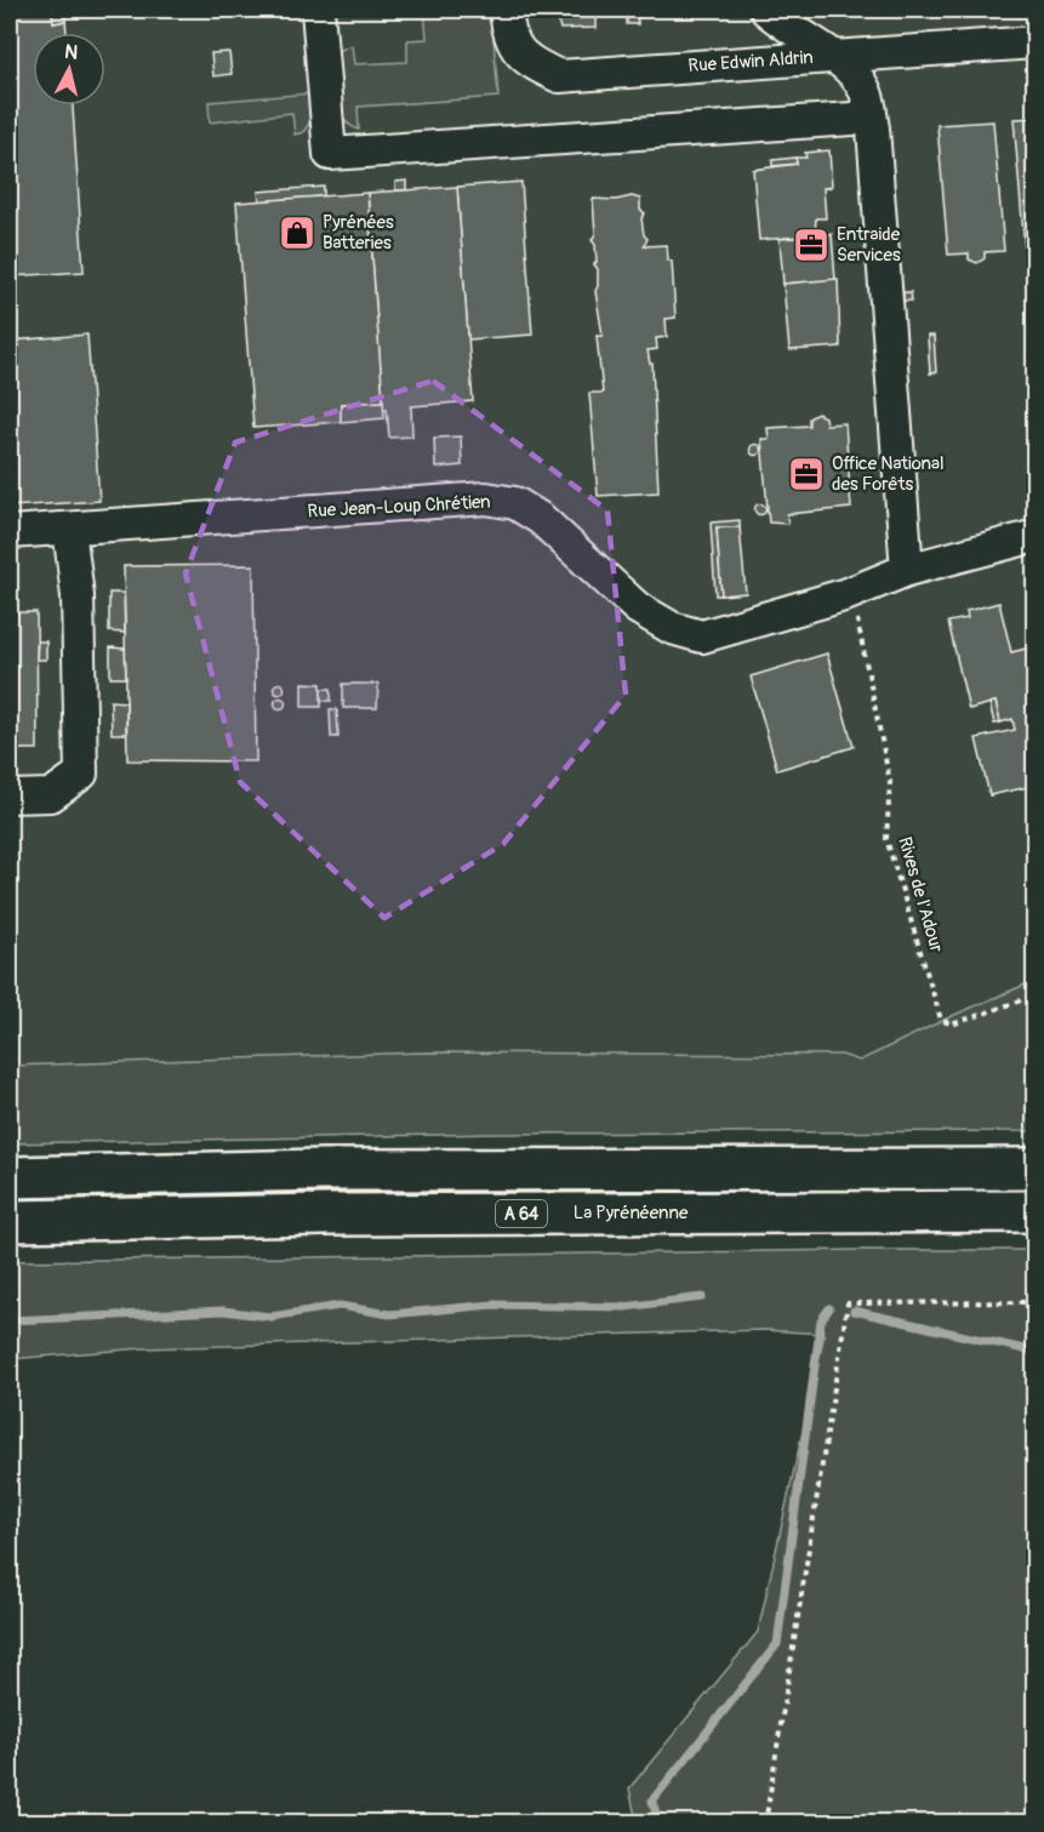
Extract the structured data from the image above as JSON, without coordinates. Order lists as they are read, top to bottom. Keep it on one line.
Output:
{"streets":{"highway":["La Pyrénéenne","A 64"],"street":["Rue Edwin Aldrin","Rue Jean-Loup Chrétien"],"path":["Rives de l'Adour"]},"crossings":[["Rue Jean-Loup Chrétien","Rives de l'Adour"]],"places":{"shop":["Pyrénées Batteries"],"office":["Entraide Services","Office National des Forêts"]},"north":"top"}
